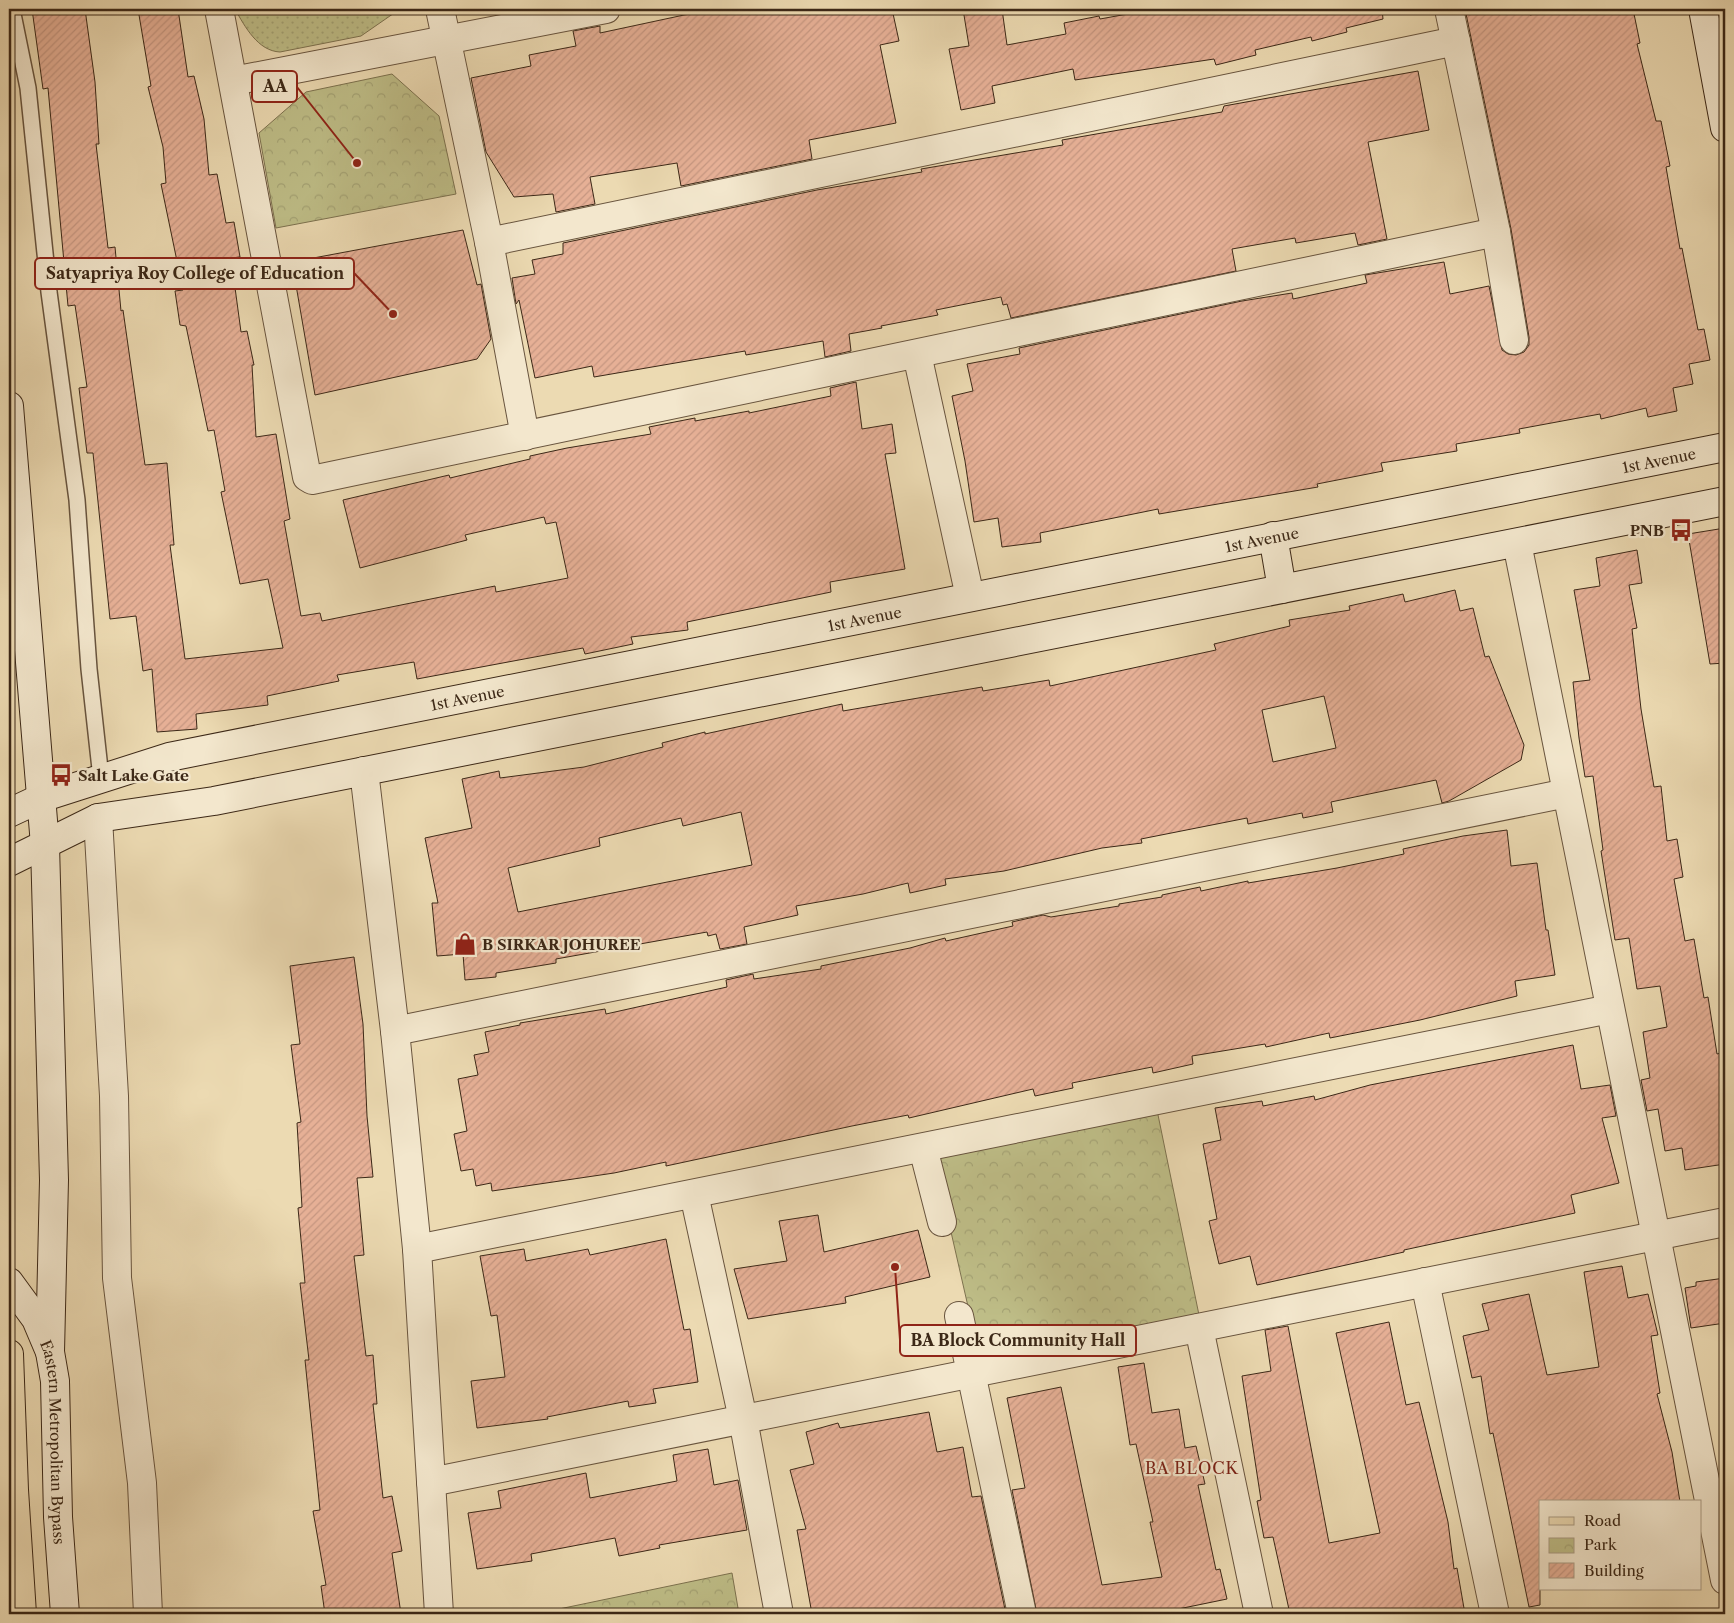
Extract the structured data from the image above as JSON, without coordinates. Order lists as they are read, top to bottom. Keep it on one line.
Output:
{"streets":{"street":["1st Avenue","Eastern Metropolitan Bypass"]},"districts":["BA BLOCK"],"places":{"other":["AA","Satyapriya Roy College of Education","BA Block Community Hall"],"bus stop":["PNB","Salt Lake Gate"],"shop":["B SIRKAR JOHUREE"]},"legend":["Road","Park","Building"]}
